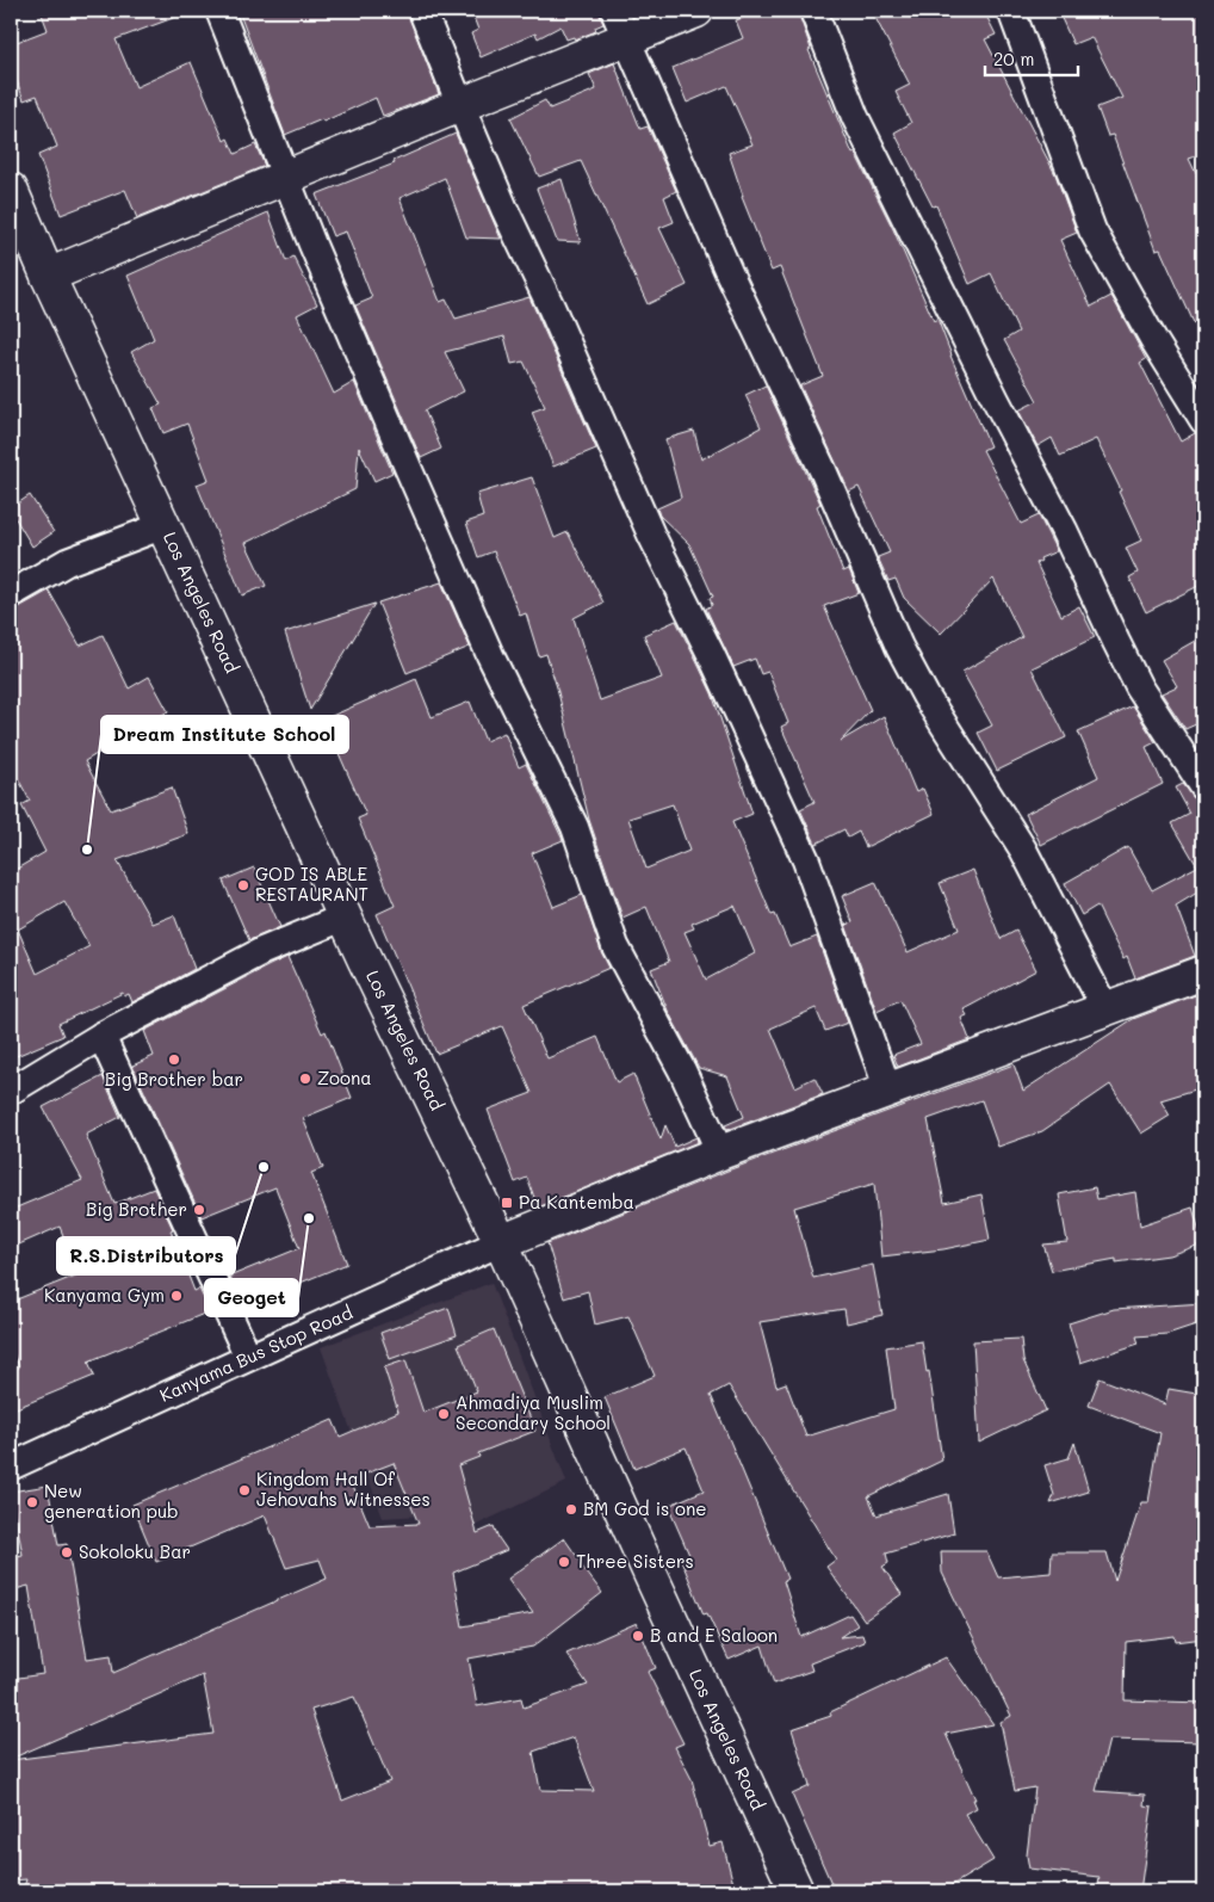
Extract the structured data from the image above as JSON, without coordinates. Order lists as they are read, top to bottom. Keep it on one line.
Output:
{"streets":{"main road":["Los Angeles Road"],"street":["Kanyama Bus Stop Road"]},"crossings":[["Los Angeles Road","Kanyama Bus Stop Road"]],"places":{"other":["Dream Institute School","GOD IS ABLE RESTAURANT","Big Brother bar","Zoona","R.S.Distributors","Big Brother","Geoget","Kanyama Gym","Ahmadiya Muslim Secondary School","Kingdom Hall Of Jehovahs Witnesses","New generation pub","BM God is one","Sokoloku Bar","Three Sisters","B and E Saloon"],"transit":["Pa Kantemba"]},"scale_bar":"20 m"}
